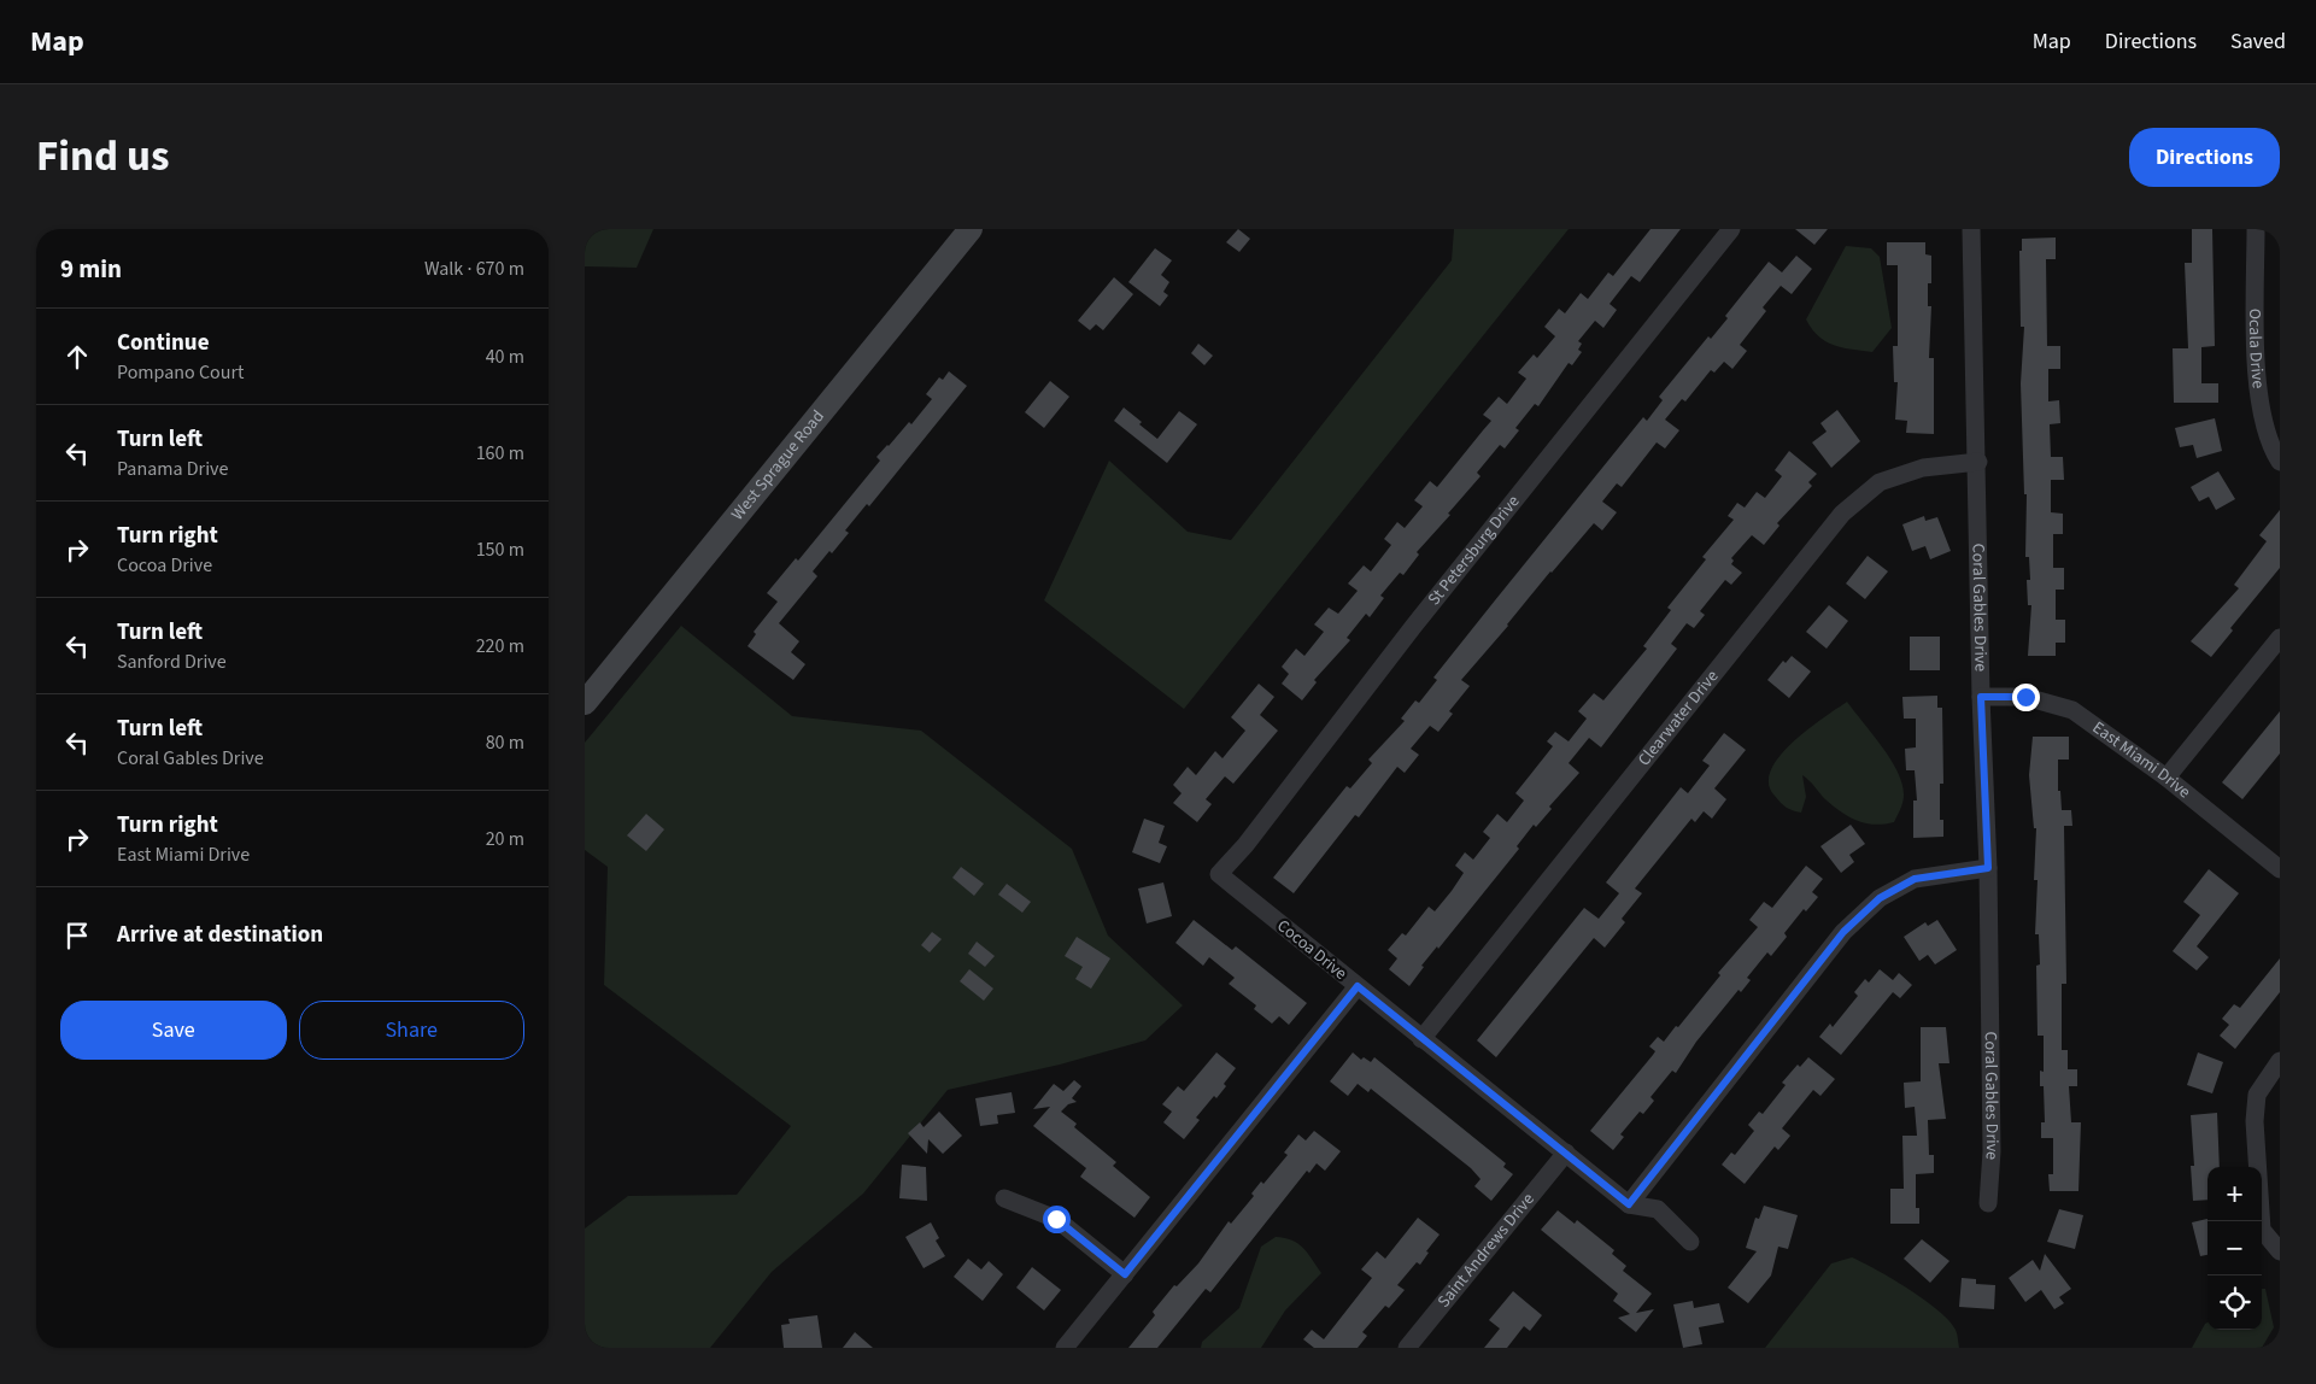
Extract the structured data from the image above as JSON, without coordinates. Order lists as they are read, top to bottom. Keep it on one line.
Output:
{"streets":{"street":["Ocala Drive","West Sprague Road","St Petersburg Drive","Coral Gables Drive","Clearwater Drive","East Miami Drive","Cocoa Drive","Saint Andrews Drive"]},"crossings":[["St Petersburg Drive","Cocoa Drive"],["Coral Gables Drive","Clearwater Drive"],["Coral Gables Drive","East Miami Drive"],["Clearwater Drive","Cocoa Drive"],["Cocoa Drive","Saint Andrews Drive"]],"page":{"header":"Map","nav":["Map","Directions","Saved"],"title":"Find us","buttons":["Directions",["Save","Share"]],"heading":["9 min","Walk · 670 m"],"list":[["Continue","Pompano Court","40 m"],["Turn left","Panama Drive","160 m"],["Turn right","Cocoa Drive","150 m"],["Turn left","Sanford Drive","220 m"],["Turn left","Coral Gables Drive","80 m"],["Turn right","East Miami Drive","20 m"],"Arrive at destination"],"map_buttons":["+","−"]}}
